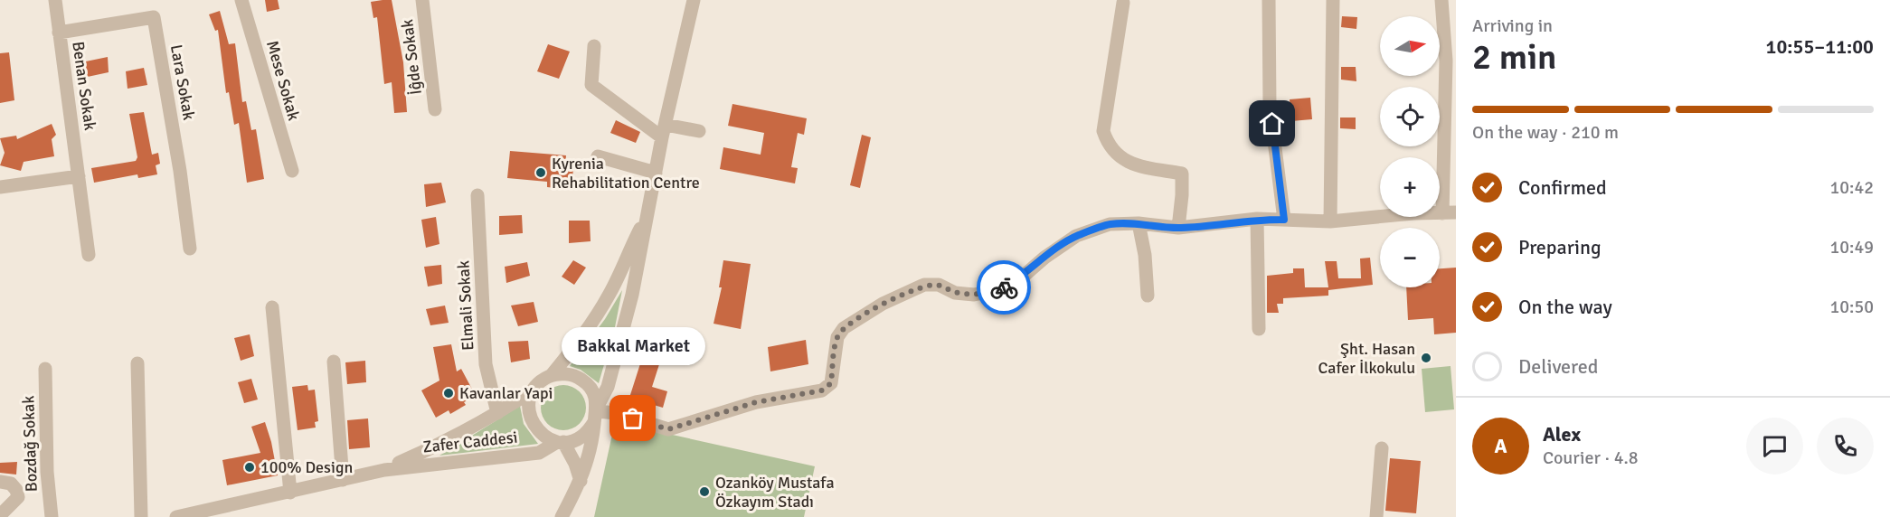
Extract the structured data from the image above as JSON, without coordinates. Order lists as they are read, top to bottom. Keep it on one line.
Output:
{"streets":{"street":["İĝde Sokak","Mese Sokak","Lara Sokak","Benan Sokak","Elmali Sokak","Zafer Caddesi","Bozdağ Sokak"]},"crossings":[["Lara Sokak","Benan Sokak"],["Elmali Sokak","Zafer Caddesi"]],"places":["Kyrenia Rehabilitation Centre","Şht. Hasan Cafer İlkokulu","Kavanlar Yapi","Bakkal Market","100% Design","Ozanköy Mustafa Özkayım Stadı"],"north":"right","page":{"heading":["2 min","Arriving in","10:55–11:00"],"panel":["Alex","Courier · 4.8"],"map_buttons":["+","−"],"bar":"On the way · 210 m","list":[["Confirmed","10:42"],["Preparing","10:49"],["On the way","10:50"],"Delivered"],"bubble":"Bakkal Market","round":"A"}}
